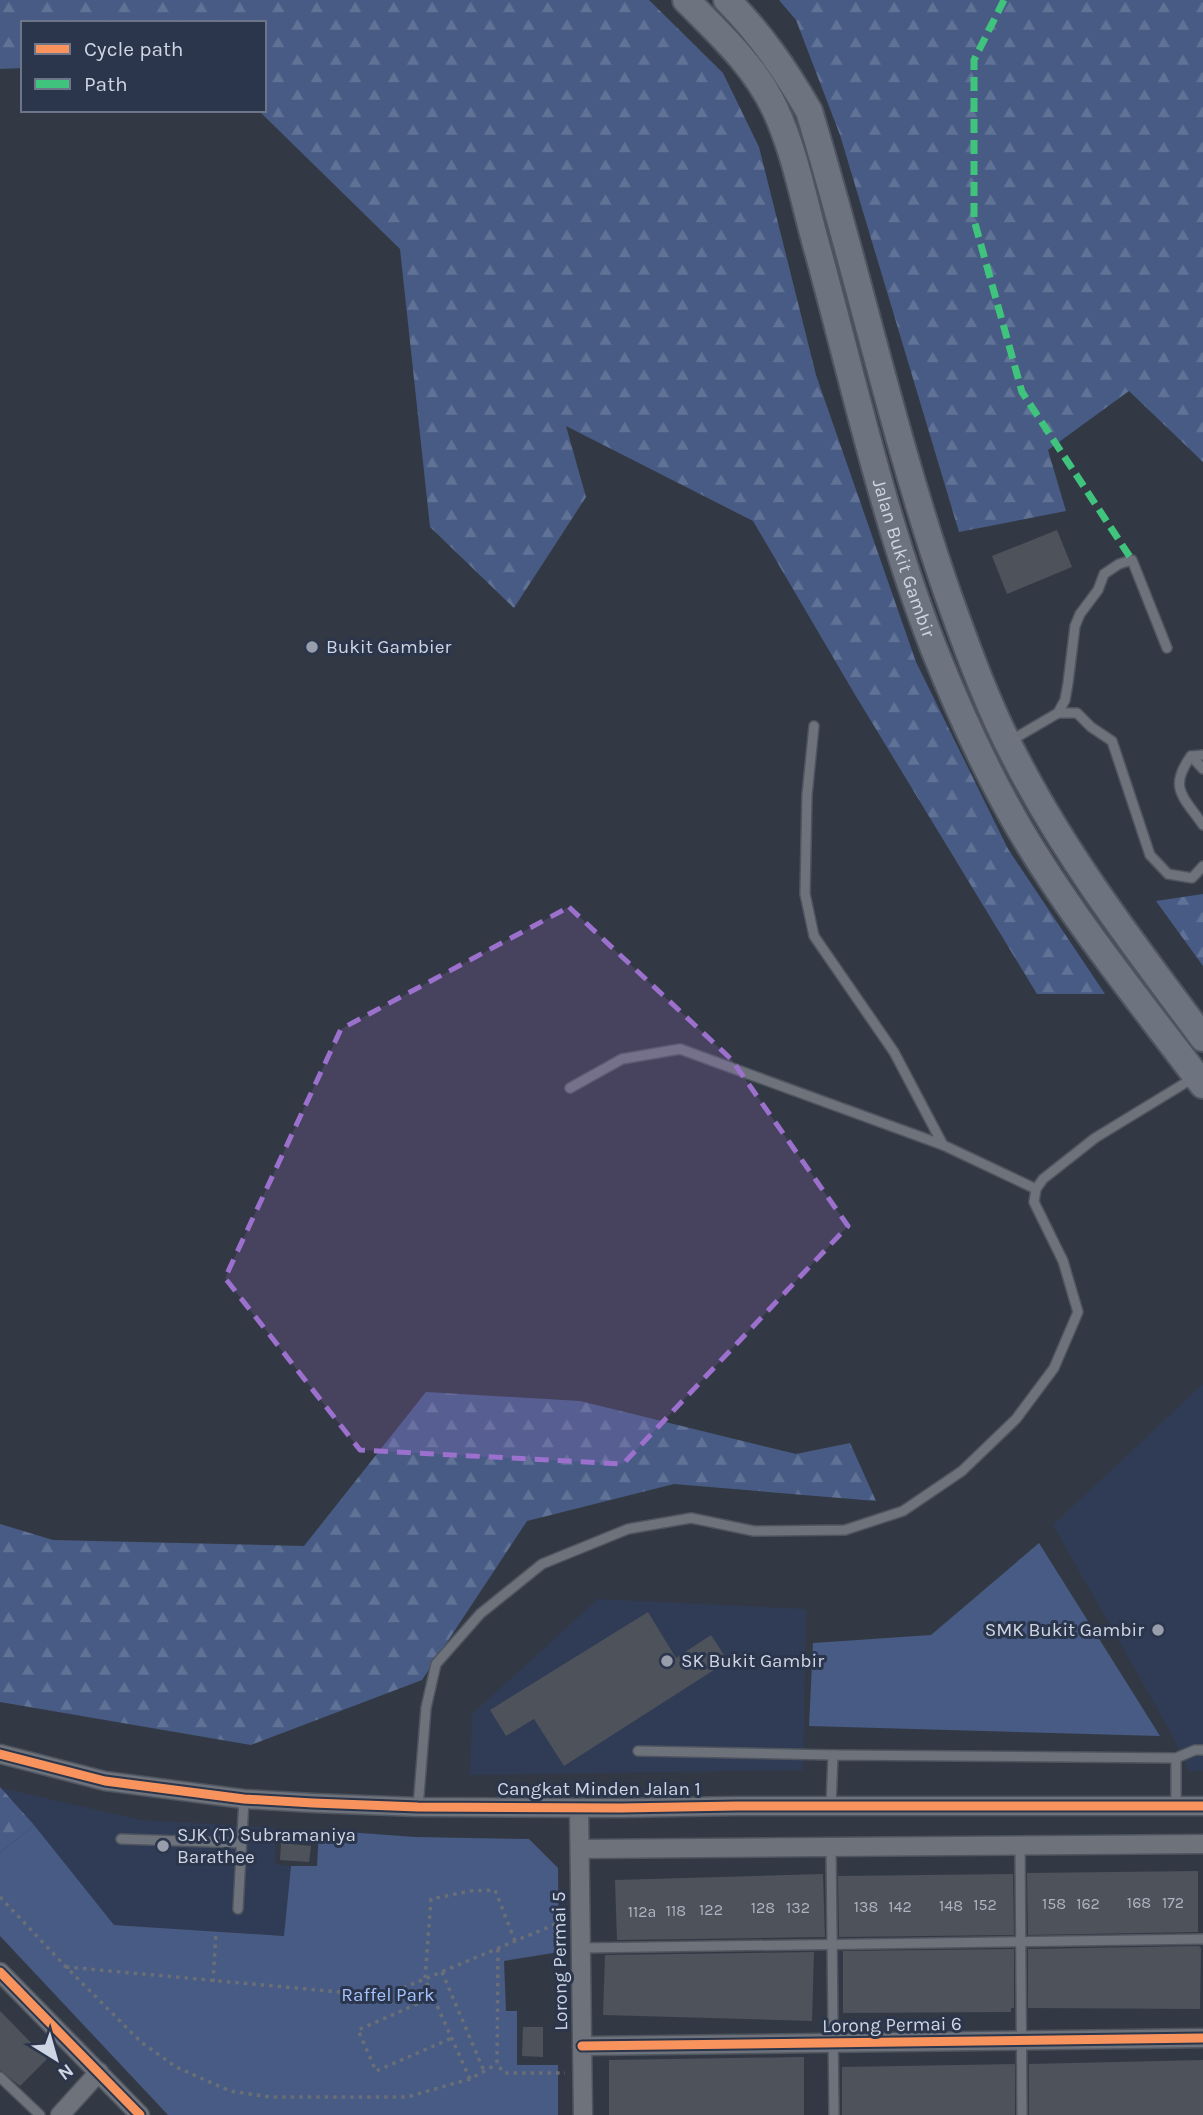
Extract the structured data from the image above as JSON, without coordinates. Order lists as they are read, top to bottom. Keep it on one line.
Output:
{"streets":{"main road":["Jalan Bukit Gambir"],"street":["Cangkat Minden Jalan 1","Lorong Permai 5","Lorong Permai 6"]},"crossings":[["Cangkat Minden Jalan 1","Lorong Permai 5"],["Lorong Permai 5","Lorong Permai 6"]],"parks":["Raffel Park"],"places":["Bukit Gambier","SMK Bukit Gambir","SK Bukit Gambir","SJK (T) Subramaniya Barathee"],"house_numbers":["168","172","158","162","152","148","138","142","128","132","122","118","112a"],"legend":["Cycle path","Path"],"north":"bottom right"}
